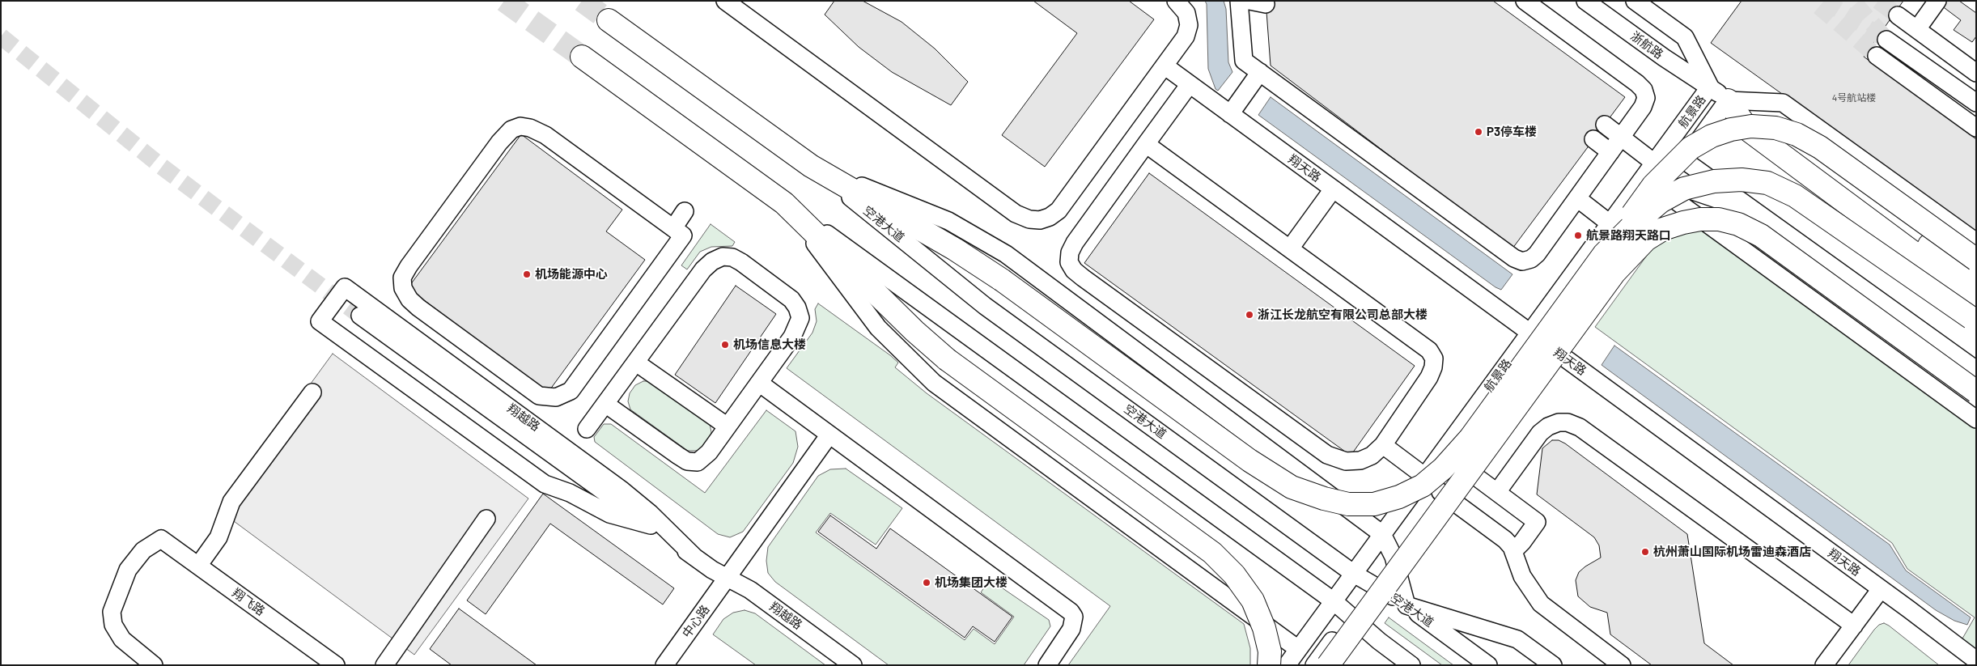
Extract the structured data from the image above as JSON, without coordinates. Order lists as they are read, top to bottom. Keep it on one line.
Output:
{"streets":{"main road":["空港大道"],"street":["浙航路","航景路","翔天路","翔越路","翔飞路","中心路"]},"crossings":[["浙航路","航景路"],["航景路","翔天路"],["航景路","空港大道"],["翔越路","中心路"]],"places":["P3停车楼","航景路翔天路口","机场能源中心","浙江长龙航空有限公司总部大楼","机场信息大楼","杭州萧山国际机场雷迪森酒店","机场集团大楼"],"house_numbers":["4号航站楼"]}
